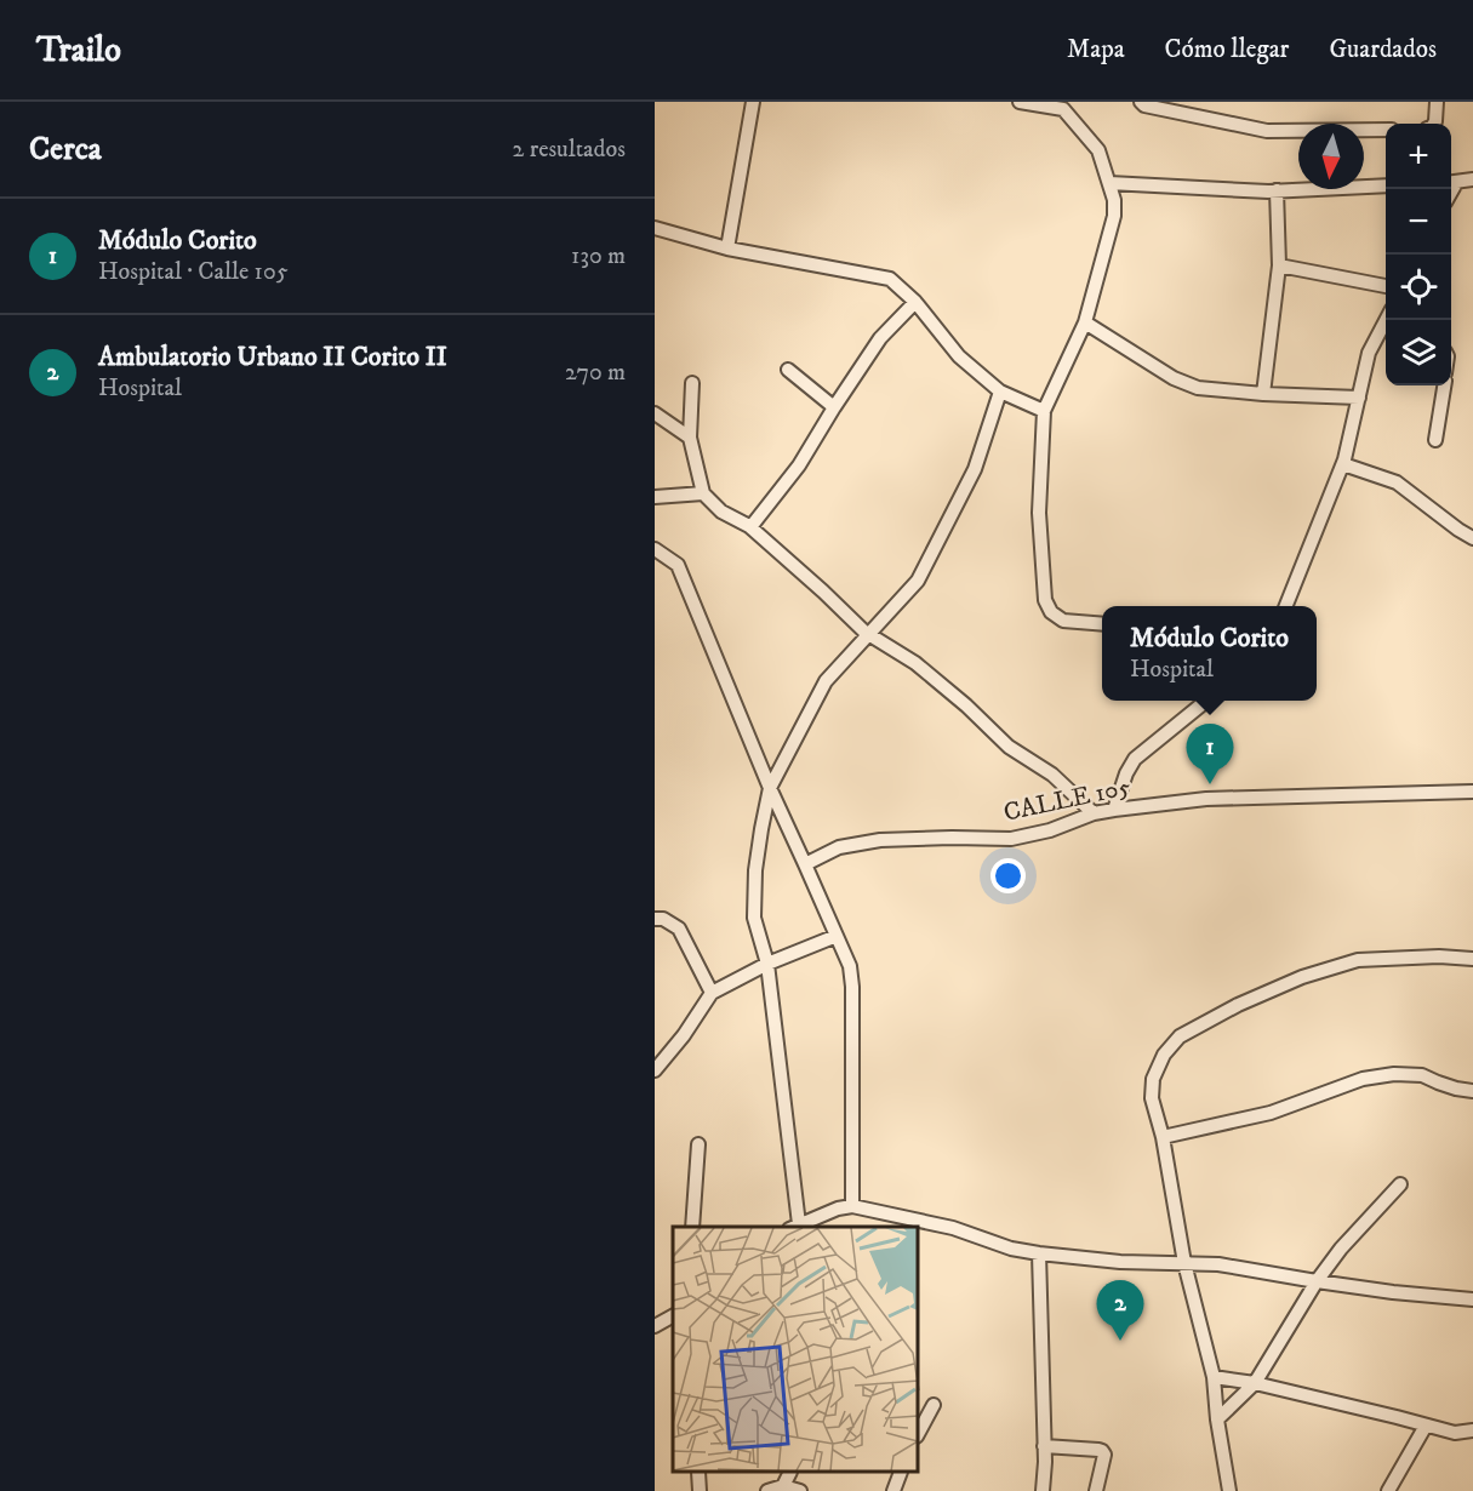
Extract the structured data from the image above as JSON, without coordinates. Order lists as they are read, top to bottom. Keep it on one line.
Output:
{"streets":{"street":["CALLE 105"]},"north":"bottom","page":{"header":"Trailo","nav":["Mapa","Cómo llegar","Guardados"],"heading":["Cerca","2 resultados"],"map_buttons":["+","−"],"list":[{"mark":"1","name":"Módulo Corito","note":"Hospital · Calle 105","value":"130 m"},{"mark":"2","name":"Ambulatorio Urbano II Corito II","note":"Hospital","value":"270 m"}],"popup":["Módulo Corito","Hospital"],"pins":["1","2"]}}
